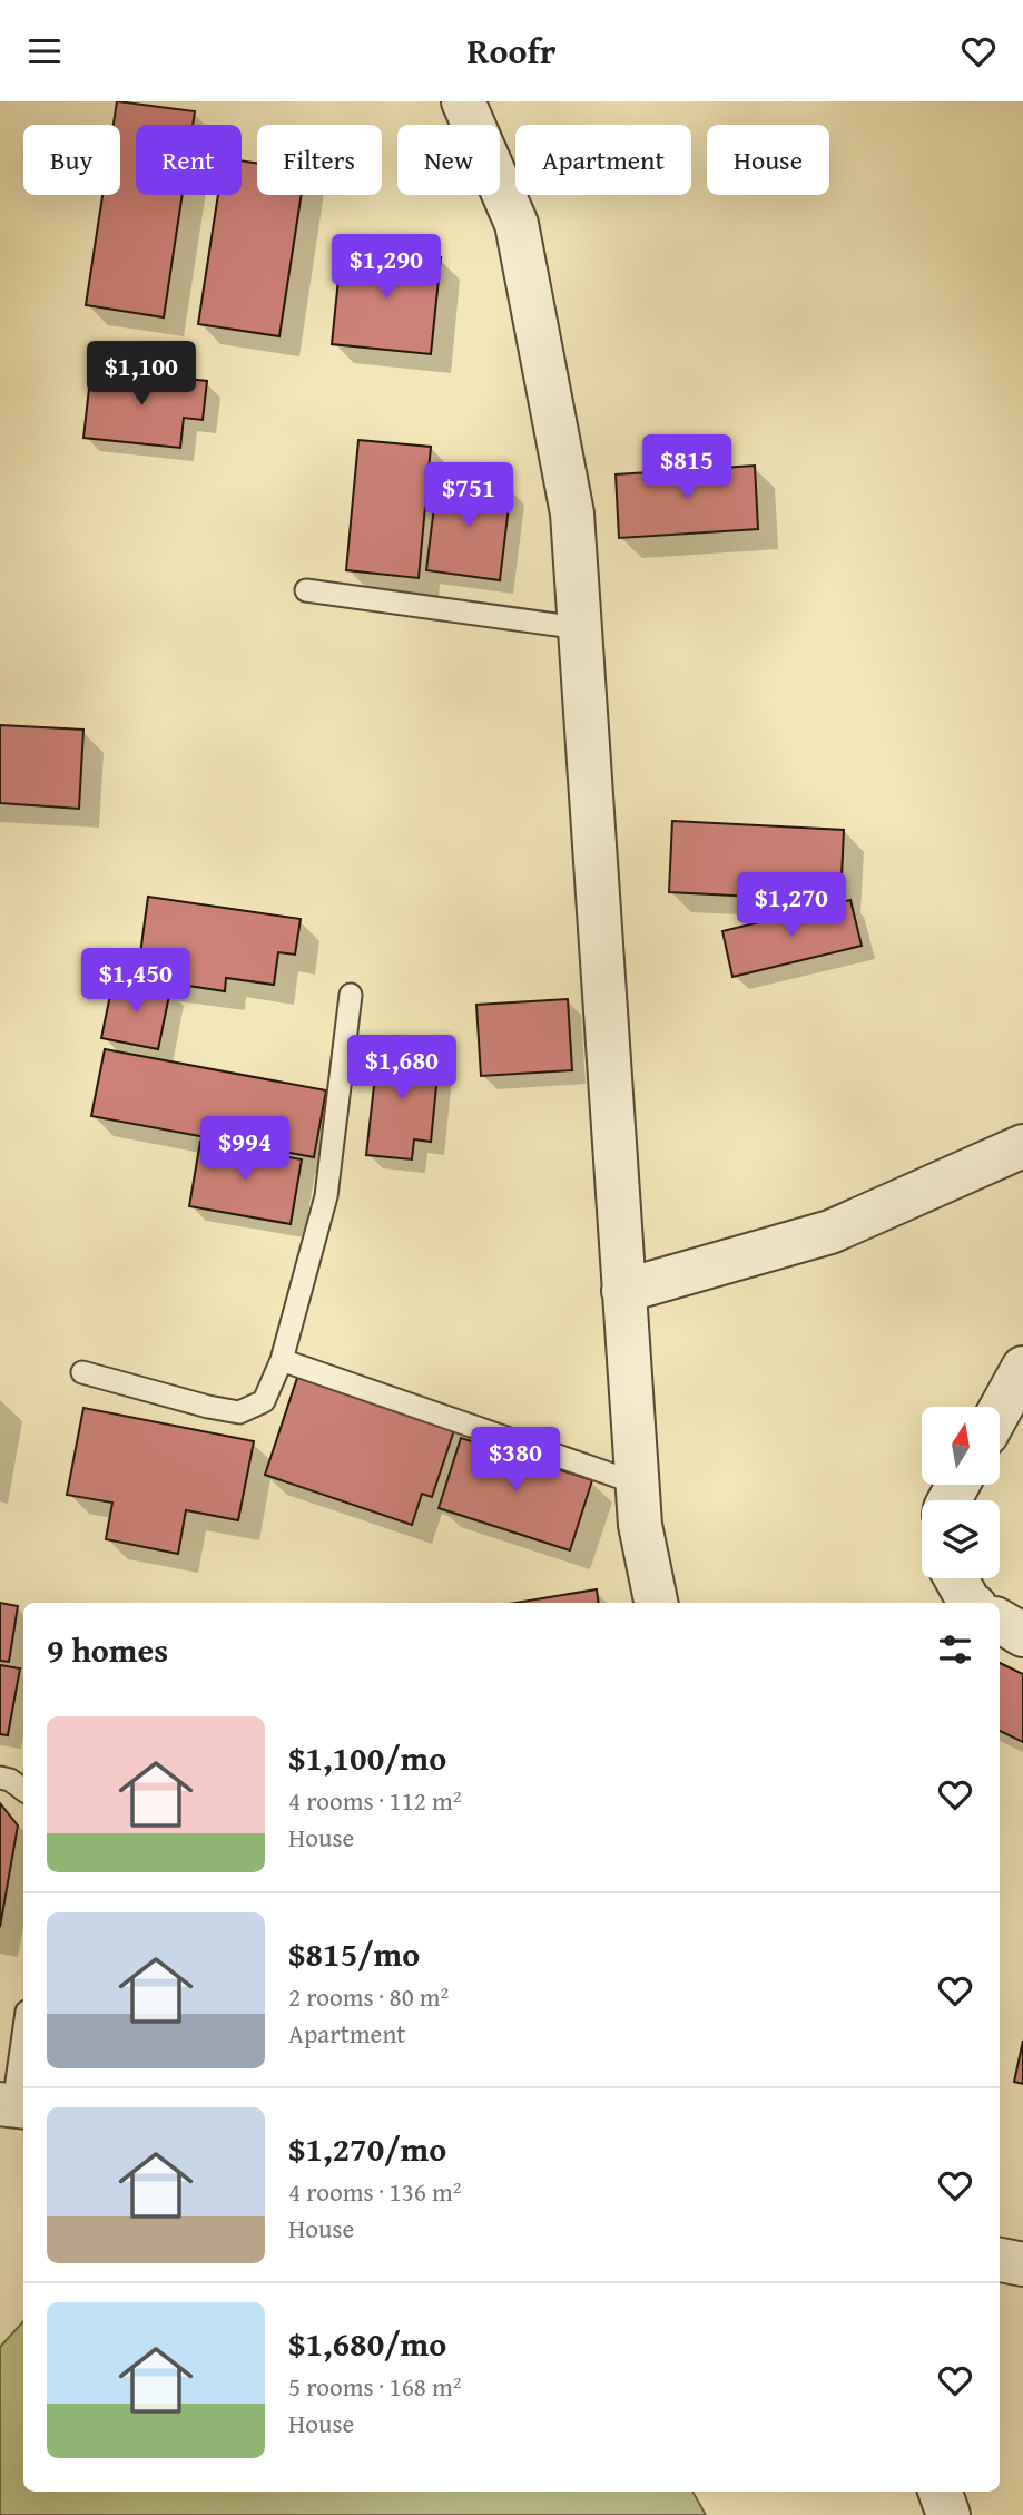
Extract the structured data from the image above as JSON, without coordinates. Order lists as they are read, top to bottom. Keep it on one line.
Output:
{"north":"top","page":{"header":"Roofr","chip":["Buy","Rent","Filters","New","Apartment","House"],"price":["$1,290","$1,100","$815","$751","$1,270","$1,450","$1,680","$994","$380"],"heading":"9 homes","list":[{"name":"$1,100/mo","note":"4 rooms · 112 m² · House"},{"name":"$815/mo","note":"2 rooms · 80 m² · Apartment"},{"name":"$1,270/mo","note":"4 rooms · 136 m² · House"},{"name":"$1,680/mo","note":"5 rooms · 168 m² · House"}]}}
